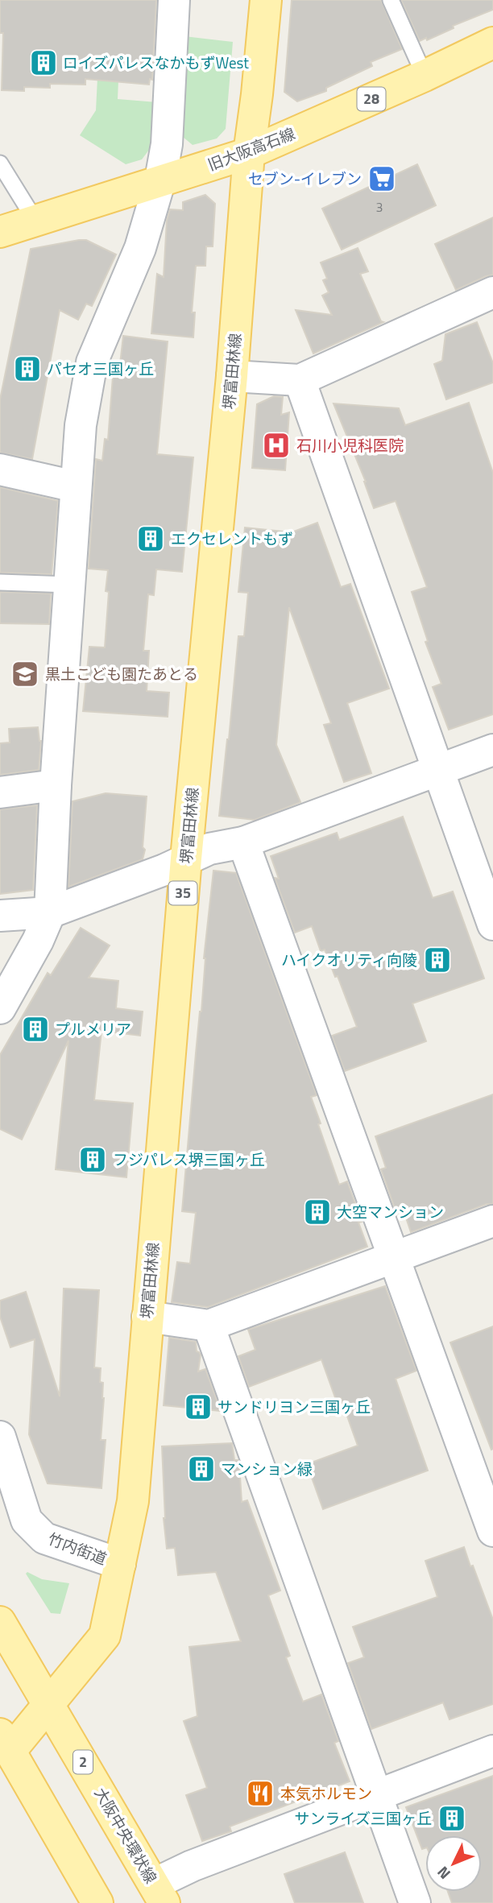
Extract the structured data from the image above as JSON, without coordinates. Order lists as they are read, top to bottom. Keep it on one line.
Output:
{"streets":{"main road":["28","旧大阪高石線","堺富田林線","35","2","大阪中央環状線"],"street":["竹内街道"]},"crossings":[["旧大阪高石線","堺富田林線"],["堺富田林線","竹内街道"],["堺富田林線","大阪中央環状線"]],"places":{"building":["ロイズパレスなかもずWest","パセオ三国ヶ丘","エクセレントもず","ハイクオリティ向陵","プルメリア","フジパレス堺三国ヶ丘","大空マンション","サンドリヨン三国ヶ丘","マンション緑","サンライズ三国ヶ丘"],"supermarket":["セブン-イレブン"],"hospital":["石川小児科医院"],"school or university":["黒土こども園たあとる"],"restaurant":["本気ホルモン"]},"house_numbers":["3"],"north":"bottom left"}
